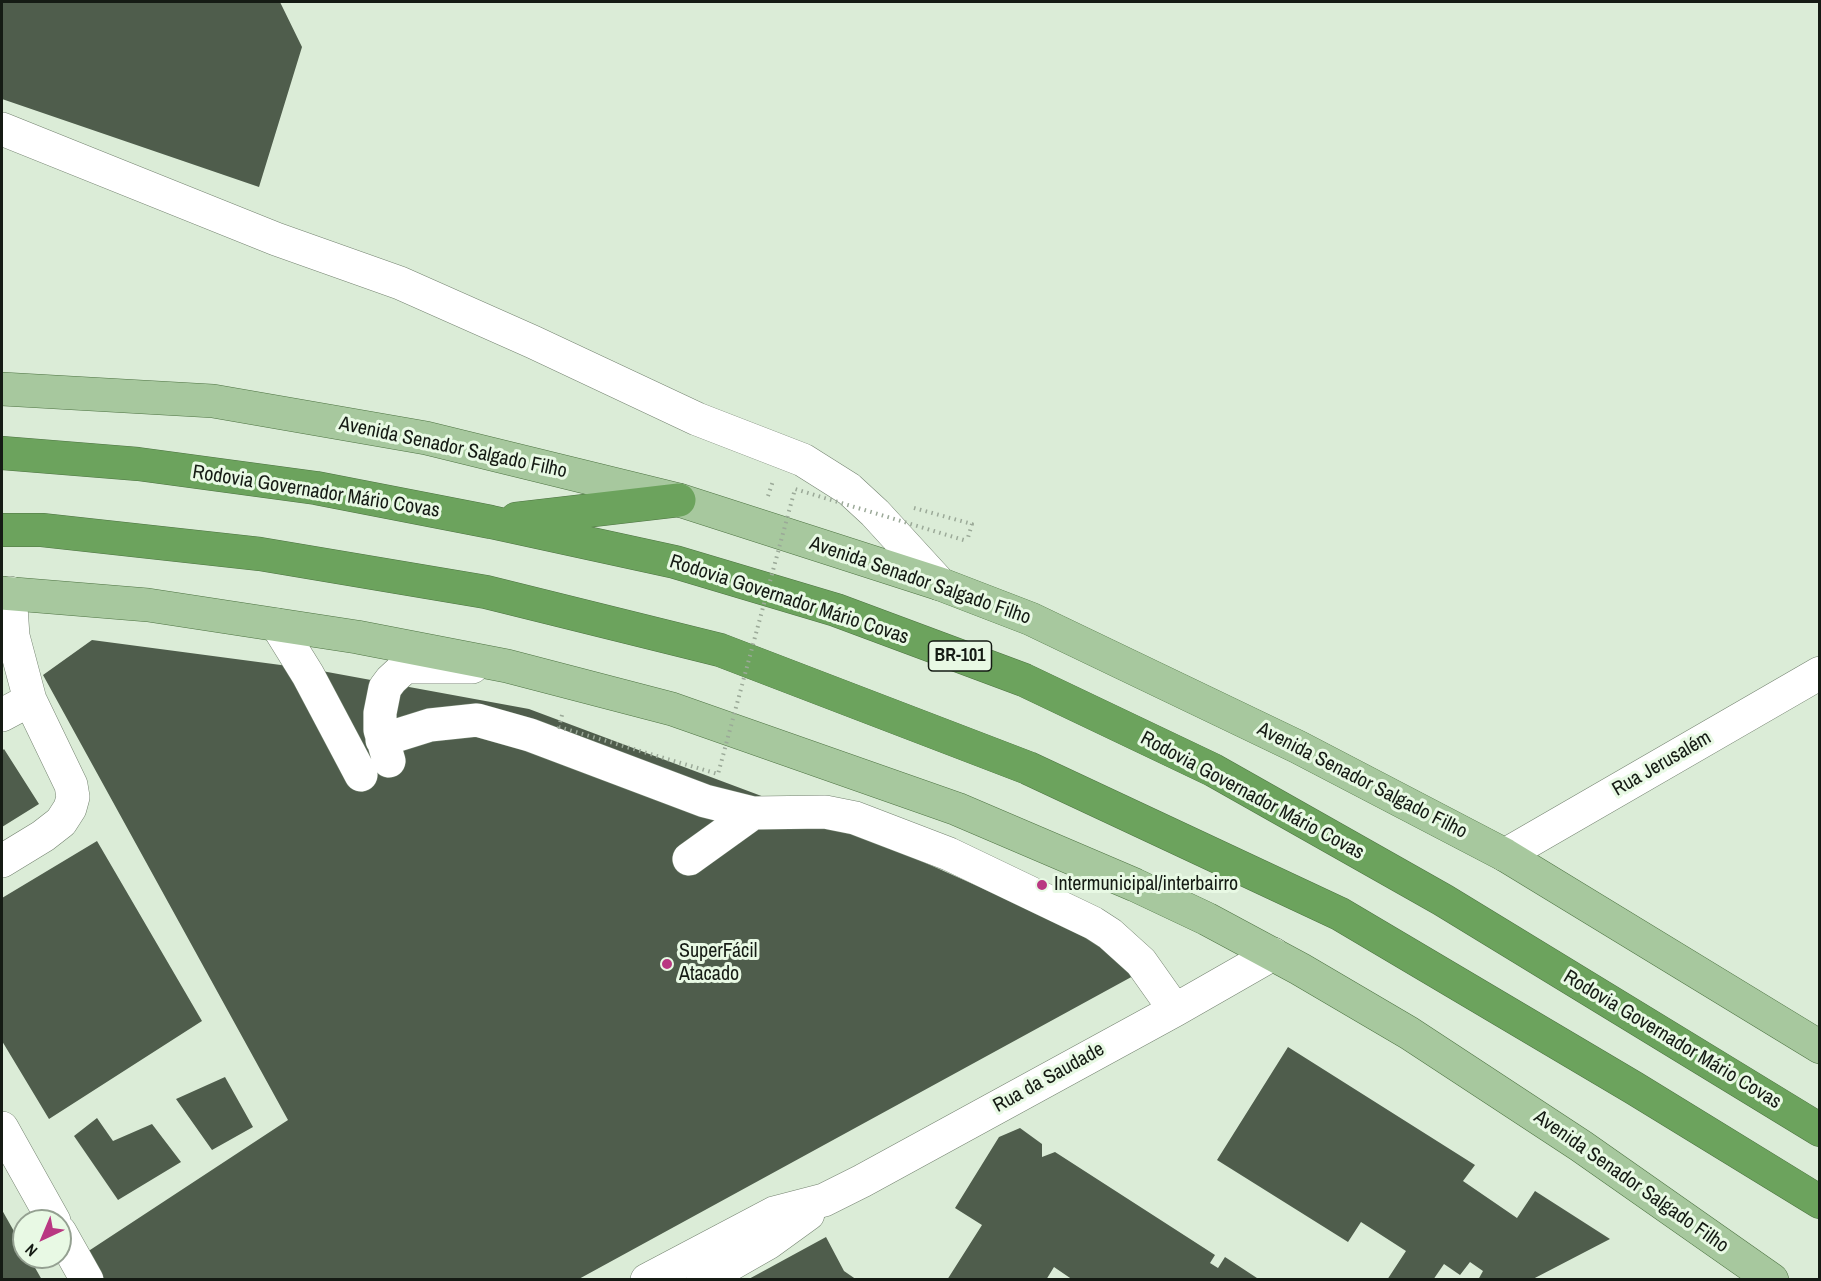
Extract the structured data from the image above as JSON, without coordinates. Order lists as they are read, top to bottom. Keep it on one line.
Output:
{"streets":{"highway":["Rodovia Governador Mário Covas","BR-101"],"main road":["Avenida Senador Salgado Filho"],"street":["Rua Jerusalém","Rua da Saudade"]},"crossings":[["Avenida Senador Salgado Filho","Rua Jerusalém"],["Avenida Senador Salgado Filho","Rua da Saudade"]],"places":["Intermunicipal/interbairro","SuperFácil Atacado"],"north":"bottom left"}
